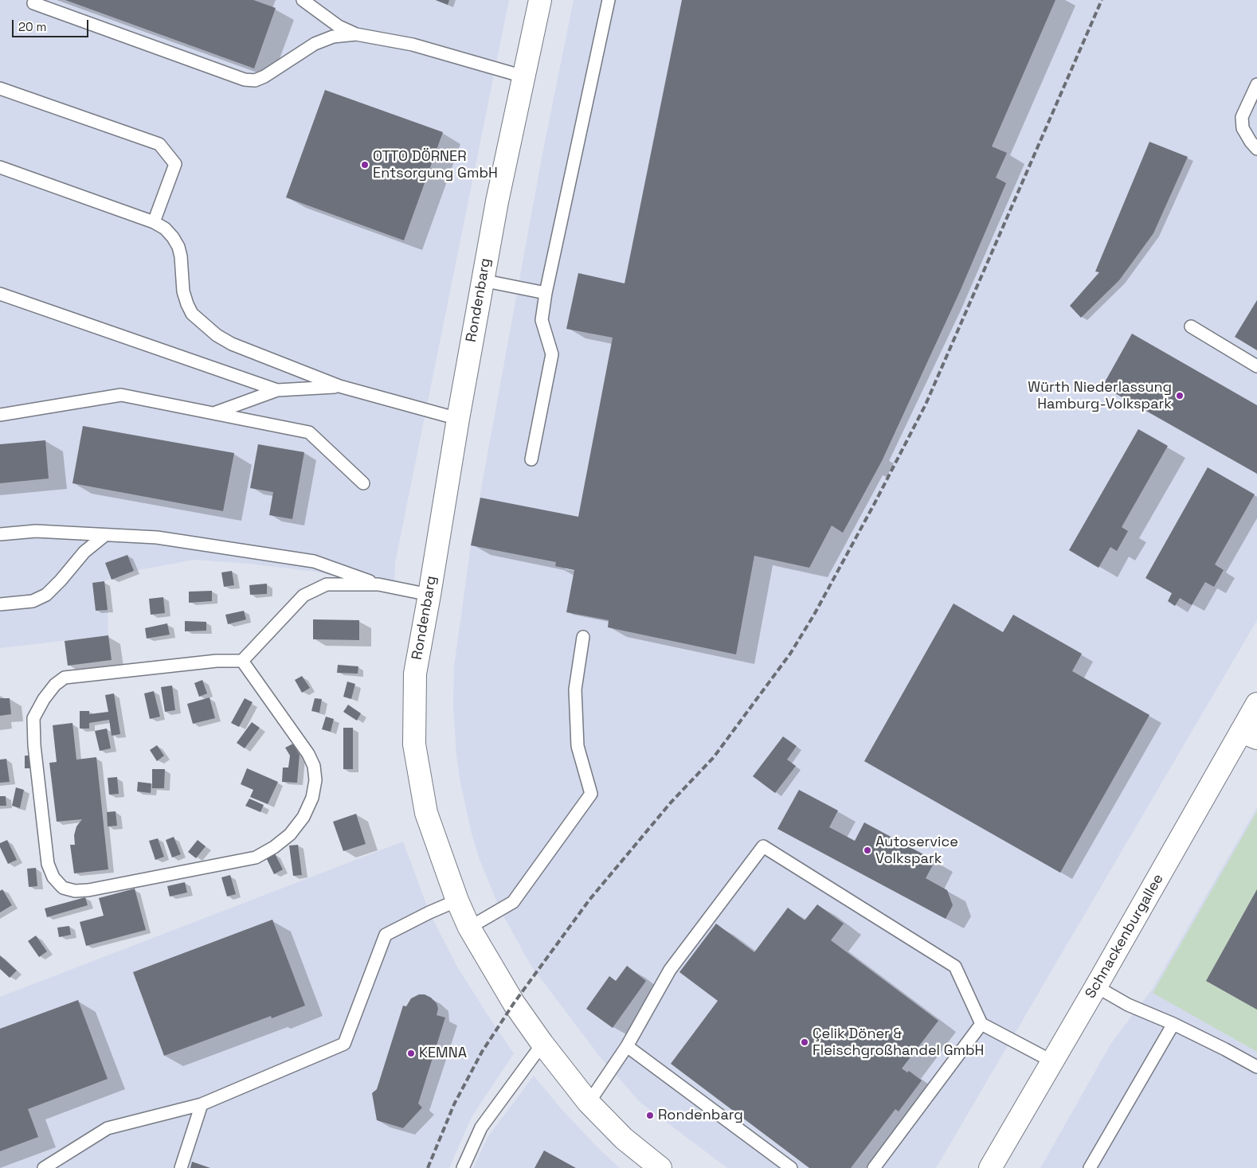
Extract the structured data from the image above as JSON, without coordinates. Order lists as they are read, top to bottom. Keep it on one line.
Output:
{"streets":{"street":["Rondenbarg","Schnackenburgallee"]},"places":["OTTO DÖRNER Entsorgung GmbH","Würth Niederlassung Hamburg-Volkspark","Autoservice Volkspark","Çelik Döner & Fleischgroßhandel GmbH","KEMNA","Rondenbarg"],"scale_bar":"20 m"}
